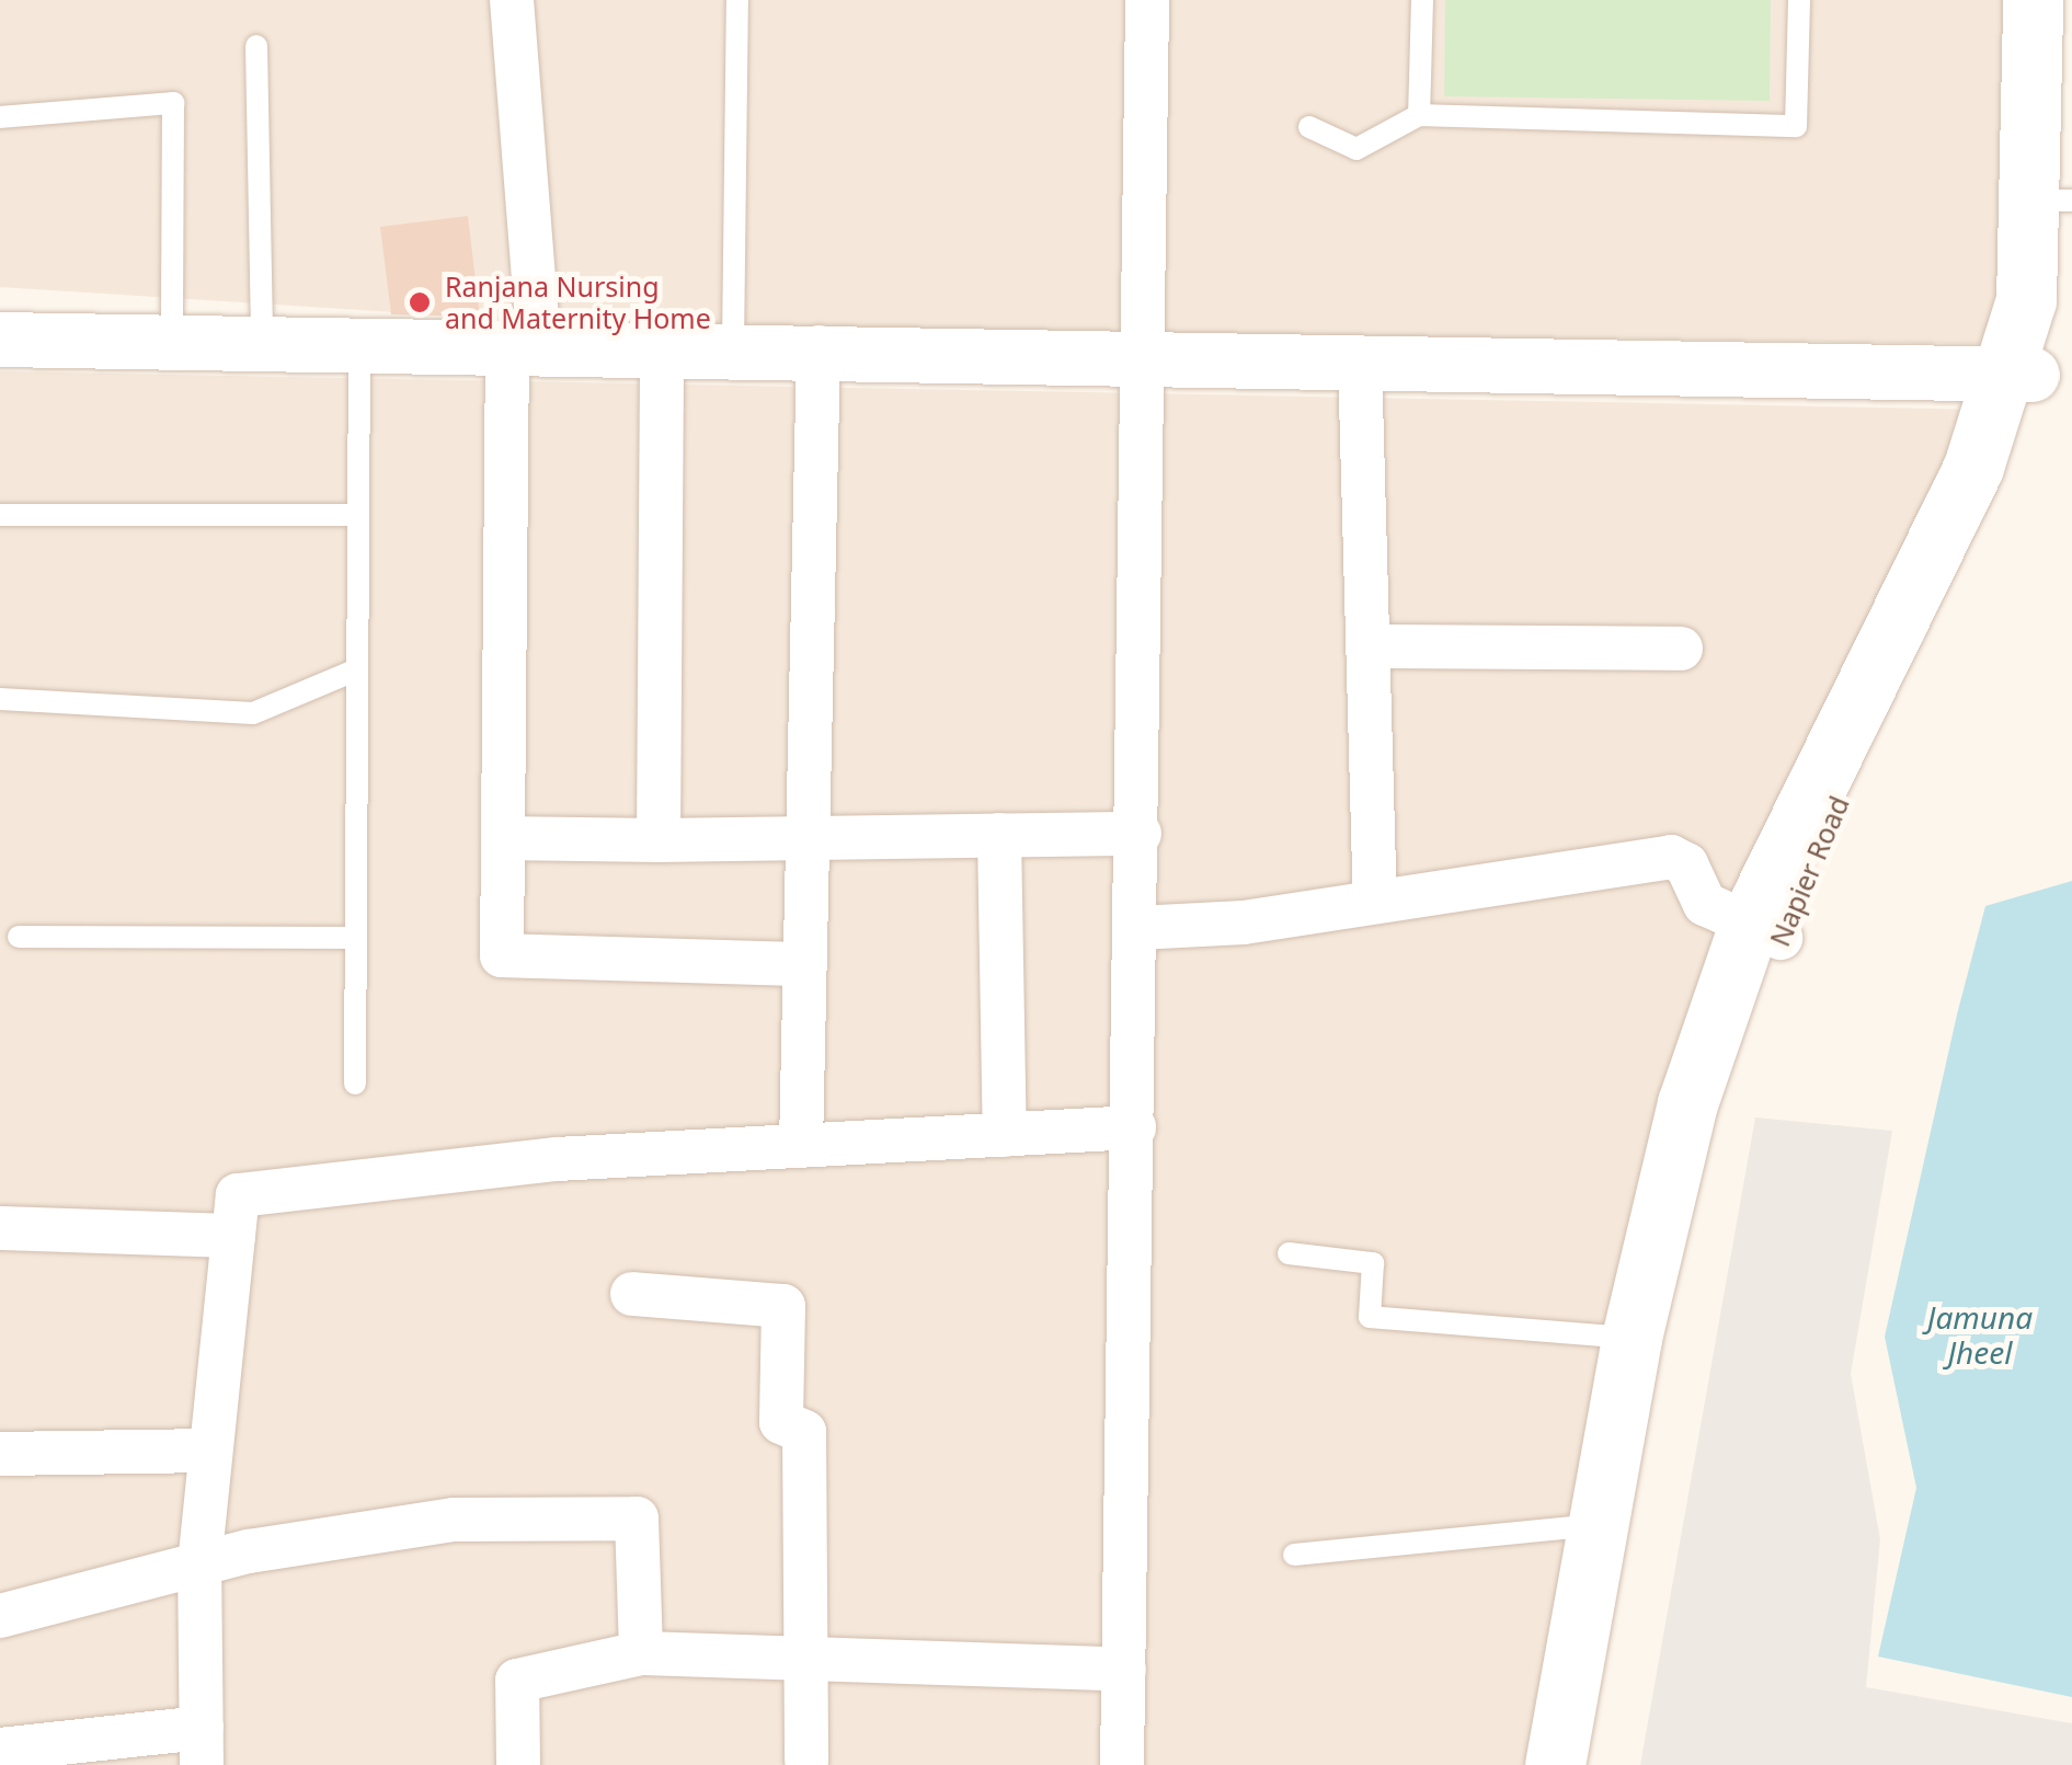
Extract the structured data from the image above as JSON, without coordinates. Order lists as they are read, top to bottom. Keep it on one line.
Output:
{"streets":{"main road":["Napier Road"]},"water":["Jamuna Jheel"],"places":["Ranjana Nursing and Maternity Home"]}
